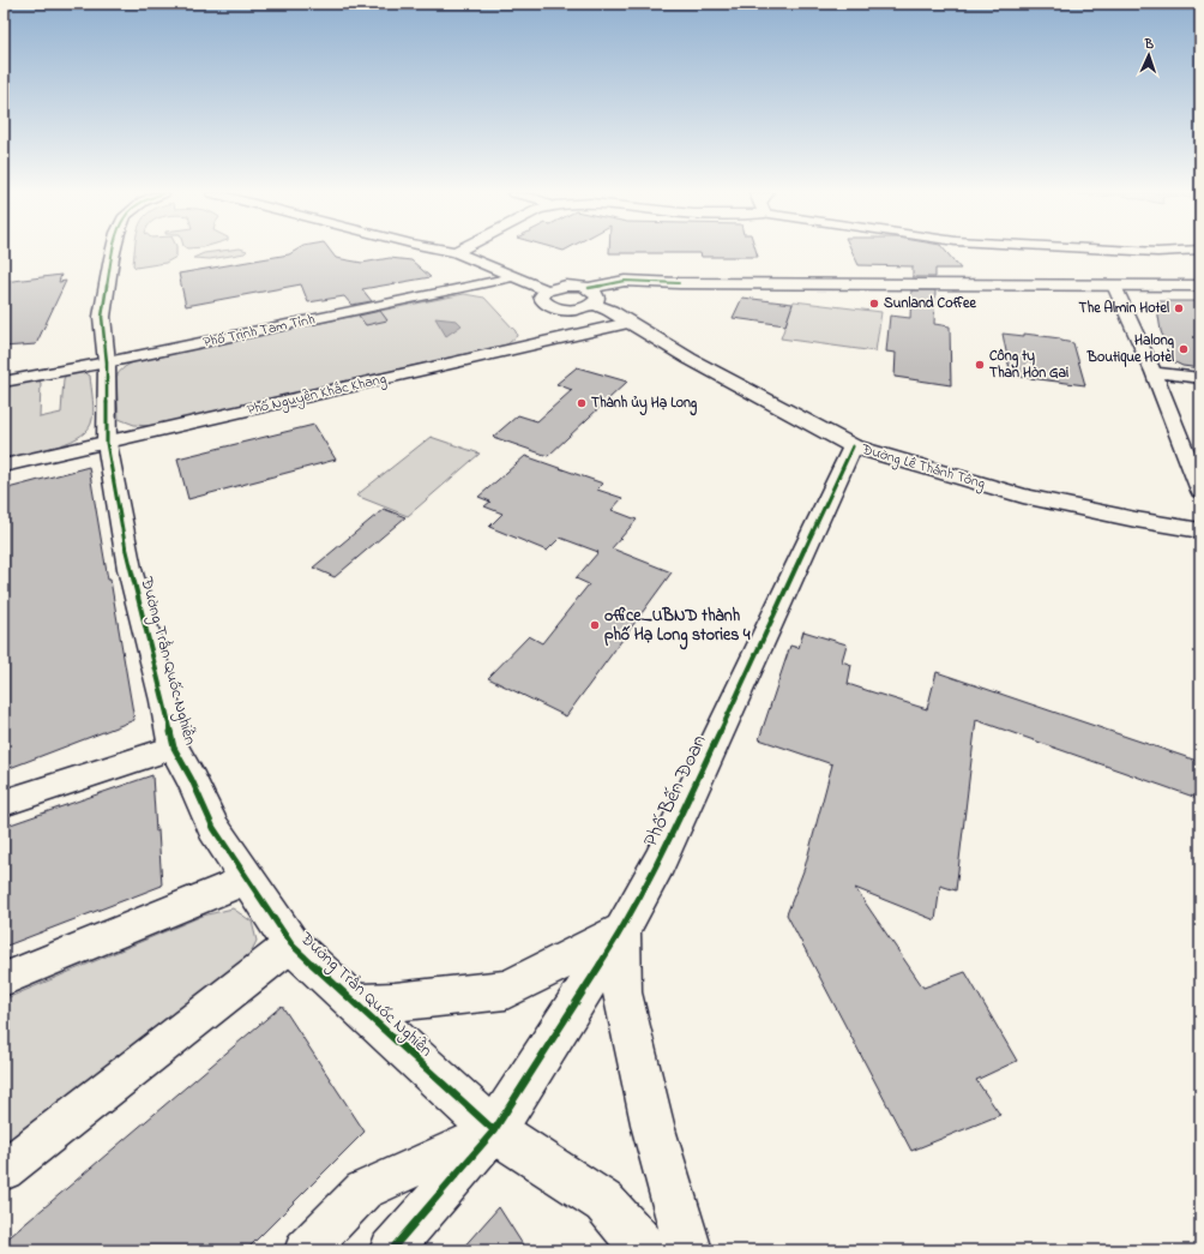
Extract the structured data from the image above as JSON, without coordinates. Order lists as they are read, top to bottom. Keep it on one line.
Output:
{"streets":{"street":["Phố Trịnh Tam Tỉnh","Phố Nguyễn Khắc Khang","Đường Lê Thánh Tông","Đường Trần Quốc Nghiễn","Phố Bến Đoan"]},"crossings":[["Phố Trịnh Tam Tỉnh","Đường Trần Quốc Nghiễn"],["Phố Nguyễn Khắc Khang","Đường Lê Thánh Tông"],["Phố Nguyễn Khắc Khang","Đường Trần Quốc Nghiễn"],["Đường Lê Thánh Tông","Phố Bến Đoan"],["Đường Trần Quốc Nghiễn","Phố Bến Đoan"]],"places":["Sunland Coffee","The Almin Hotel","Halong Boutique Hotel","Công ty Than Hòn Gai","Thành ủy Hạ Long","office_UBND thành phố Hạ Long stories 4"],"north":"top"}
